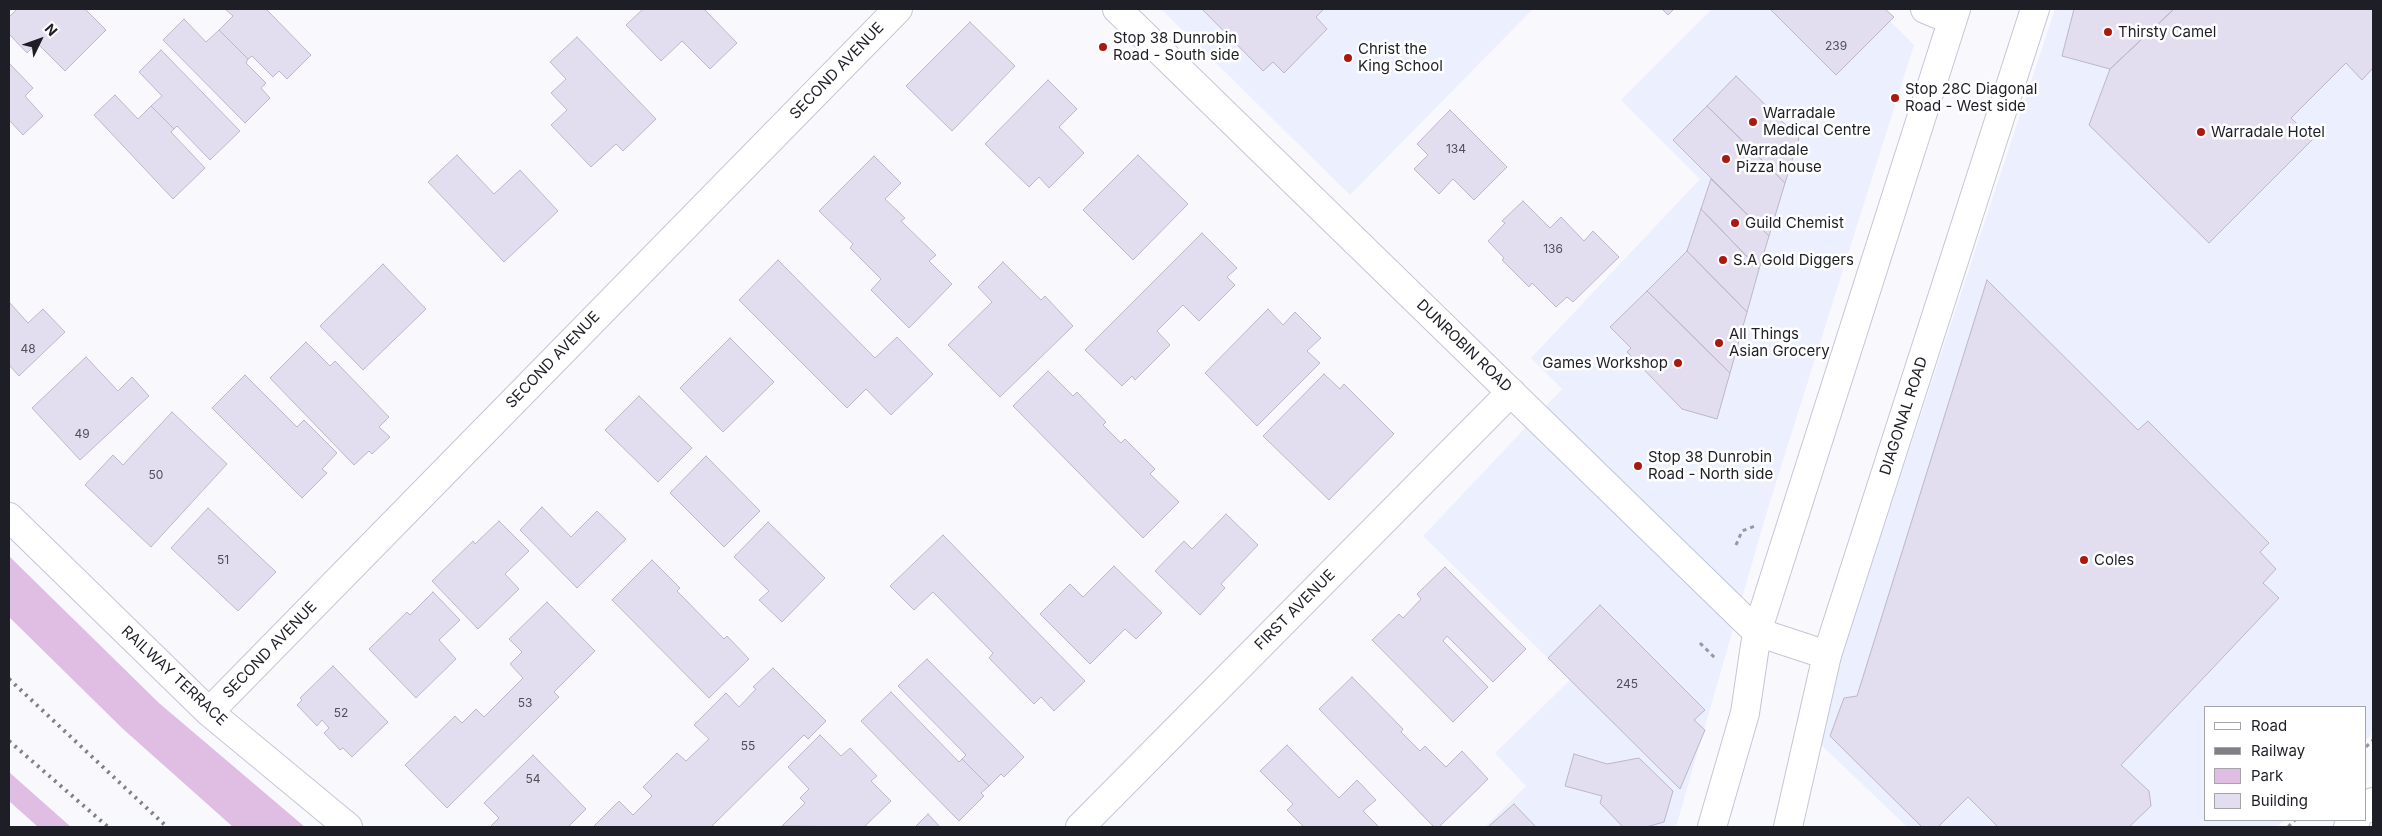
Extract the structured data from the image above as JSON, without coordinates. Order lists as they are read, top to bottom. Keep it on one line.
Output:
{"streets":{"street":["SECOND AVENUE","DUNROBIN ROAD","DIAGONAL ROAD","FIRST AVENUE","RAILWAY TERRACE"]},"crossings":[["SECOND AVENUE","RAILWAY TERRACE"],["DUNROBIN ROAD","DIAGONAL ROAD"],["DUNROBIN ROAD","FIRST AVENUE"]],"places":["Thirsty Camel","Stop 38 Dunrobin Road - South side","Christ the King School","Stop 28C Diagonal Road - West side","Warradale Medical Centre","Warradale Hotel","Warradale Pizza house","Guild Chemist","S.A Gold Diggers","All Things Asian Grocery","Games Workshop","Stop 38 Dunrobin Road - North side","Coles"],"house_numbers":["239","134","136","48","49","50","51","245","53","52","55","54"],"legend":["Road","Railway","Park","Building"],"north":"top right"}
